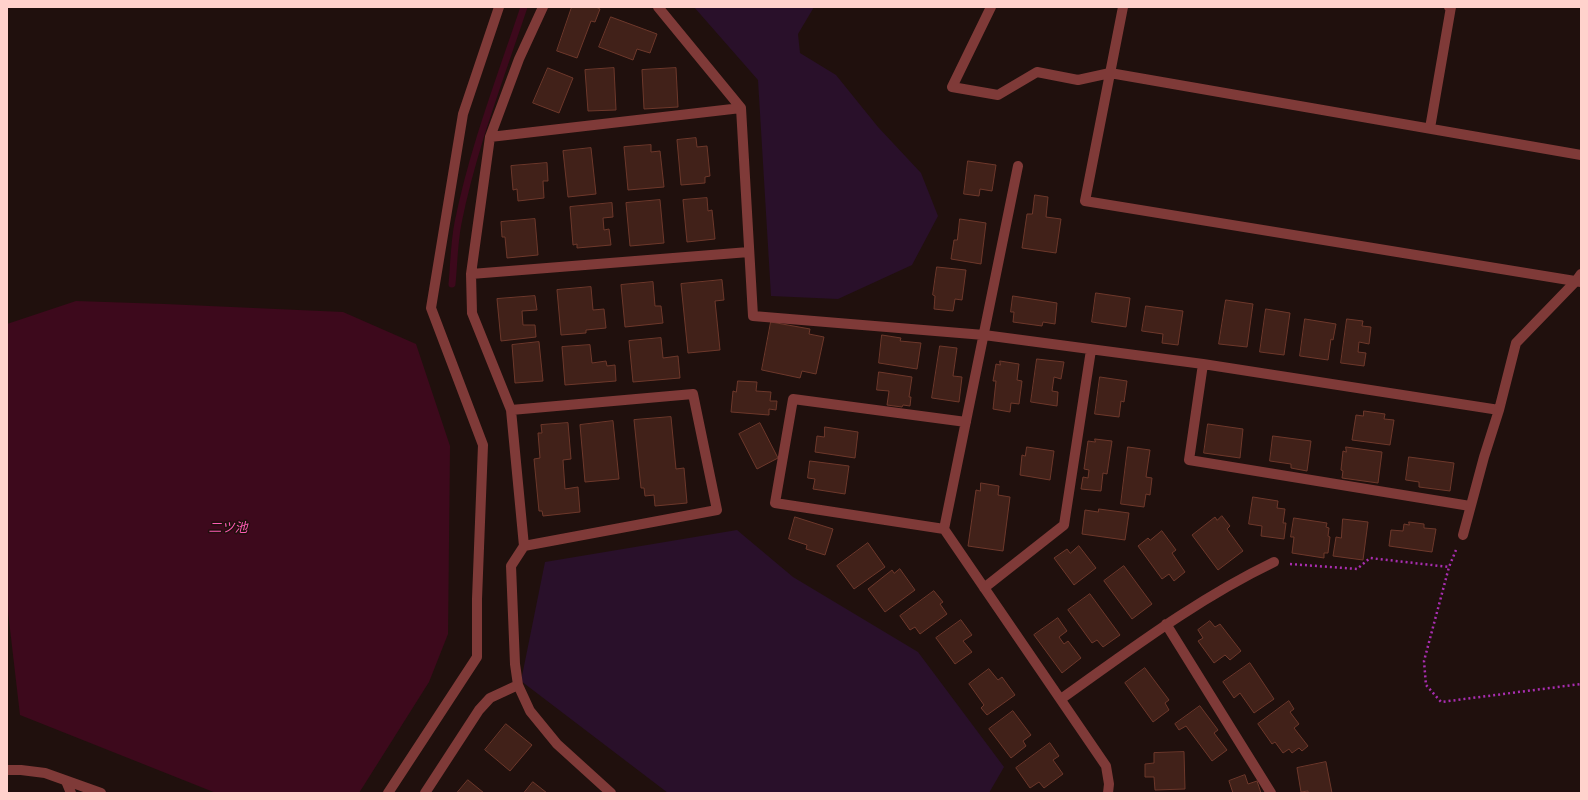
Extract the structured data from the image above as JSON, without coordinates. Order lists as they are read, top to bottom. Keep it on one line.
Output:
{"water":["二ツ池"]}
